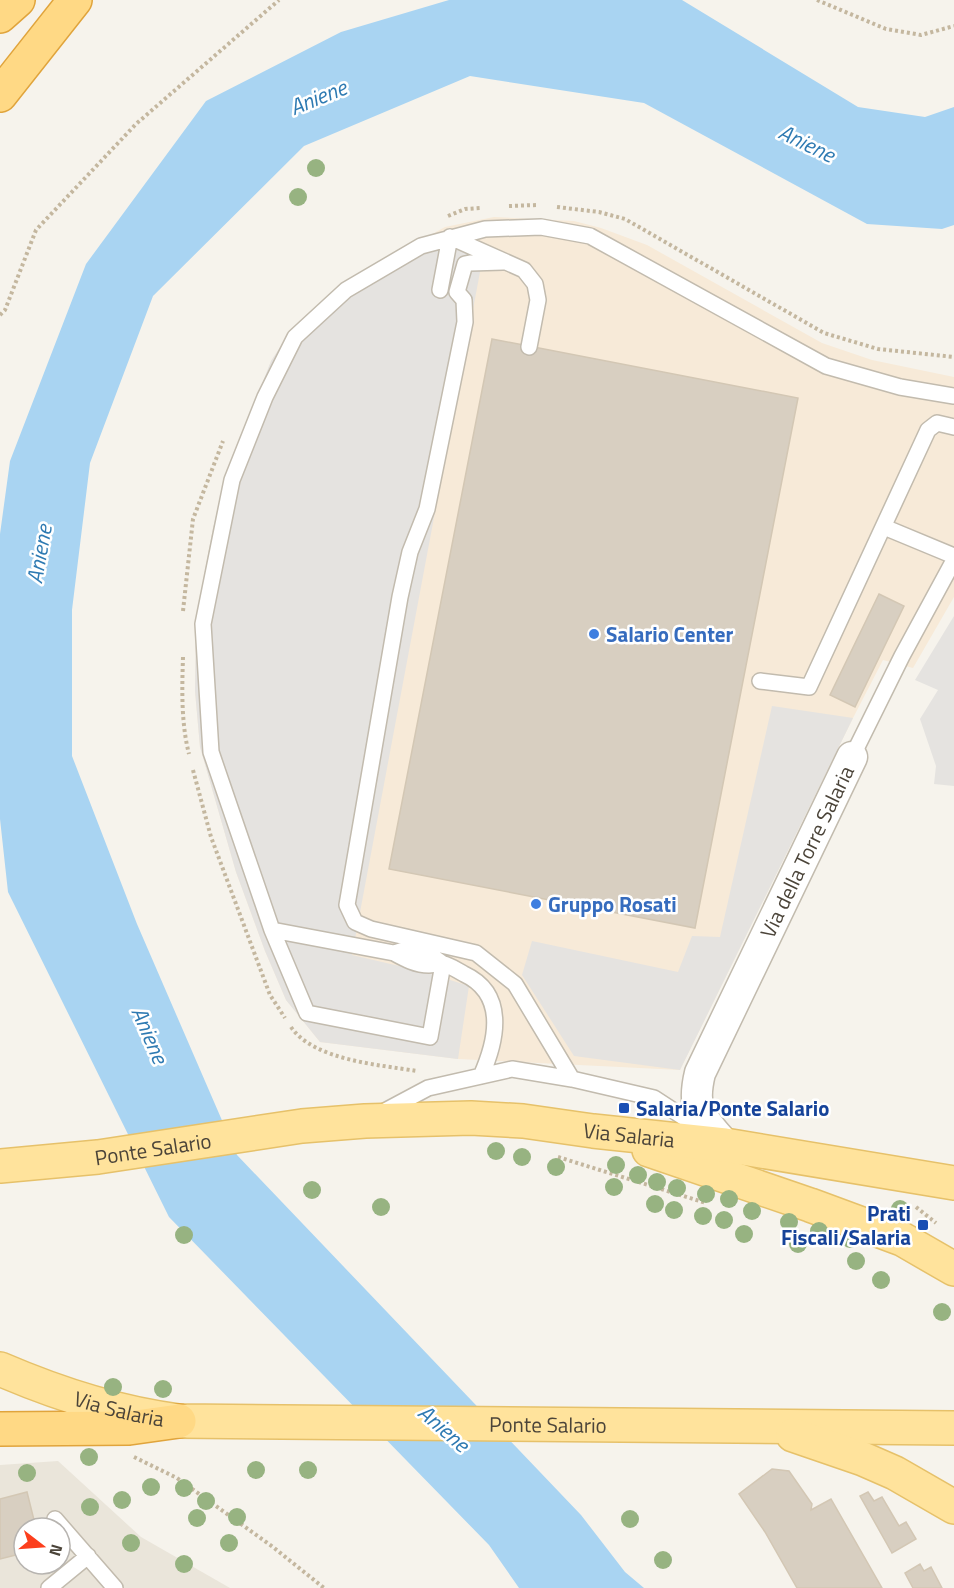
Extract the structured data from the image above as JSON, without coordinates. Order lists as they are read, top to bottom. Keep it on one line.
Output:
{"streets":{"main road":["Via Salaria","Ponte Salario"],"street":["Via della Torre Salaria"]},"crossings":[["Via della Torre Salaria","Via Salaria"],["Via Salaria","Ponte Salario"]],"water":["Aniene"],"places":{"other":["Salario Center","Gruppo Rosati"],"transit":["Salaria/Ponte Salario","Prati Fiscali/Salaria"]},"north":"right"}
